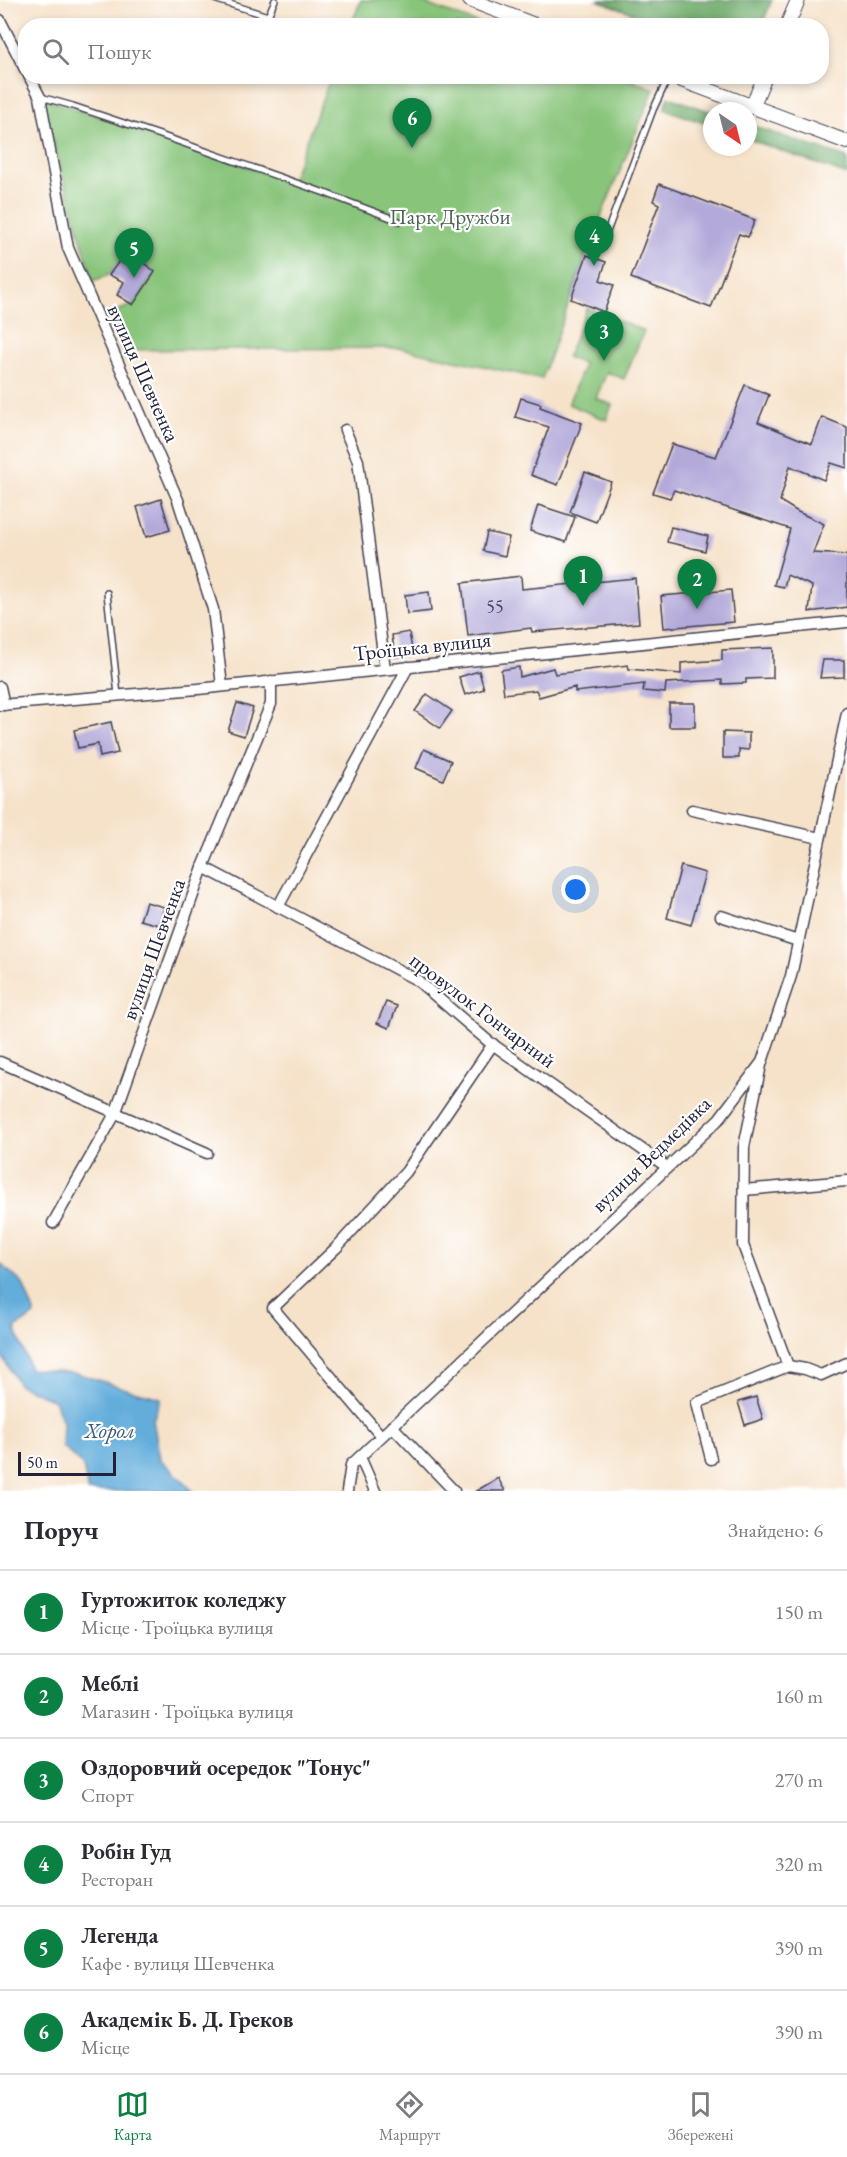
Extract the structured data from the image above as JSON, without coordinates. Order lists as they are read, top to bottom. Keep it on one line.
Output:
{"streets":{"street":["вулиця Шевченка","Троїцька вулиця","провулок Гончарний","вулиця Ведмедівка"]},"crossings":[["вулиця Шевченка","Троїцька вулиця"],["вулиця Шевченка","провулок Гончарний"],["провулок Гончарний","вулиця Ведмедівка"]],"water":["Хорол"],"parks":["Парк Дружби"],"house_numbers":["55"],"scale_bar":"50 m","north":"bottom right","page":{"search":"Пошук","pins":["6","4","5","3","1","2"],"scale":"50 m","heading":["Поруч","Знайдено: 6"],"list":[{"mark":"1","name":"Гуртожиток коледжу","note":"Місце · Троїцька вулиця","value":"150 m"},{"mark":"2","name":"Меблі","note":"Магазин · Троїцька вулиця","value":"160 m"},{"mark":"3","name":"Оздоровчий осередок \"Тонус\"","note":"Спорт","value":"270 m"},{"mark":"4","name":"Робін Гуд","note":"Ресторан","value":"320 m"},{"mark":"5","name":"Легенда","note":"Кафе · вулиця Шевченка","value":"390 m"},{"mark":"6","name":"Академік Б. Д. Греков","note":"Місце","value":"390 m"}],"nav":["Карта","Маршрут","Збережені"]}}
